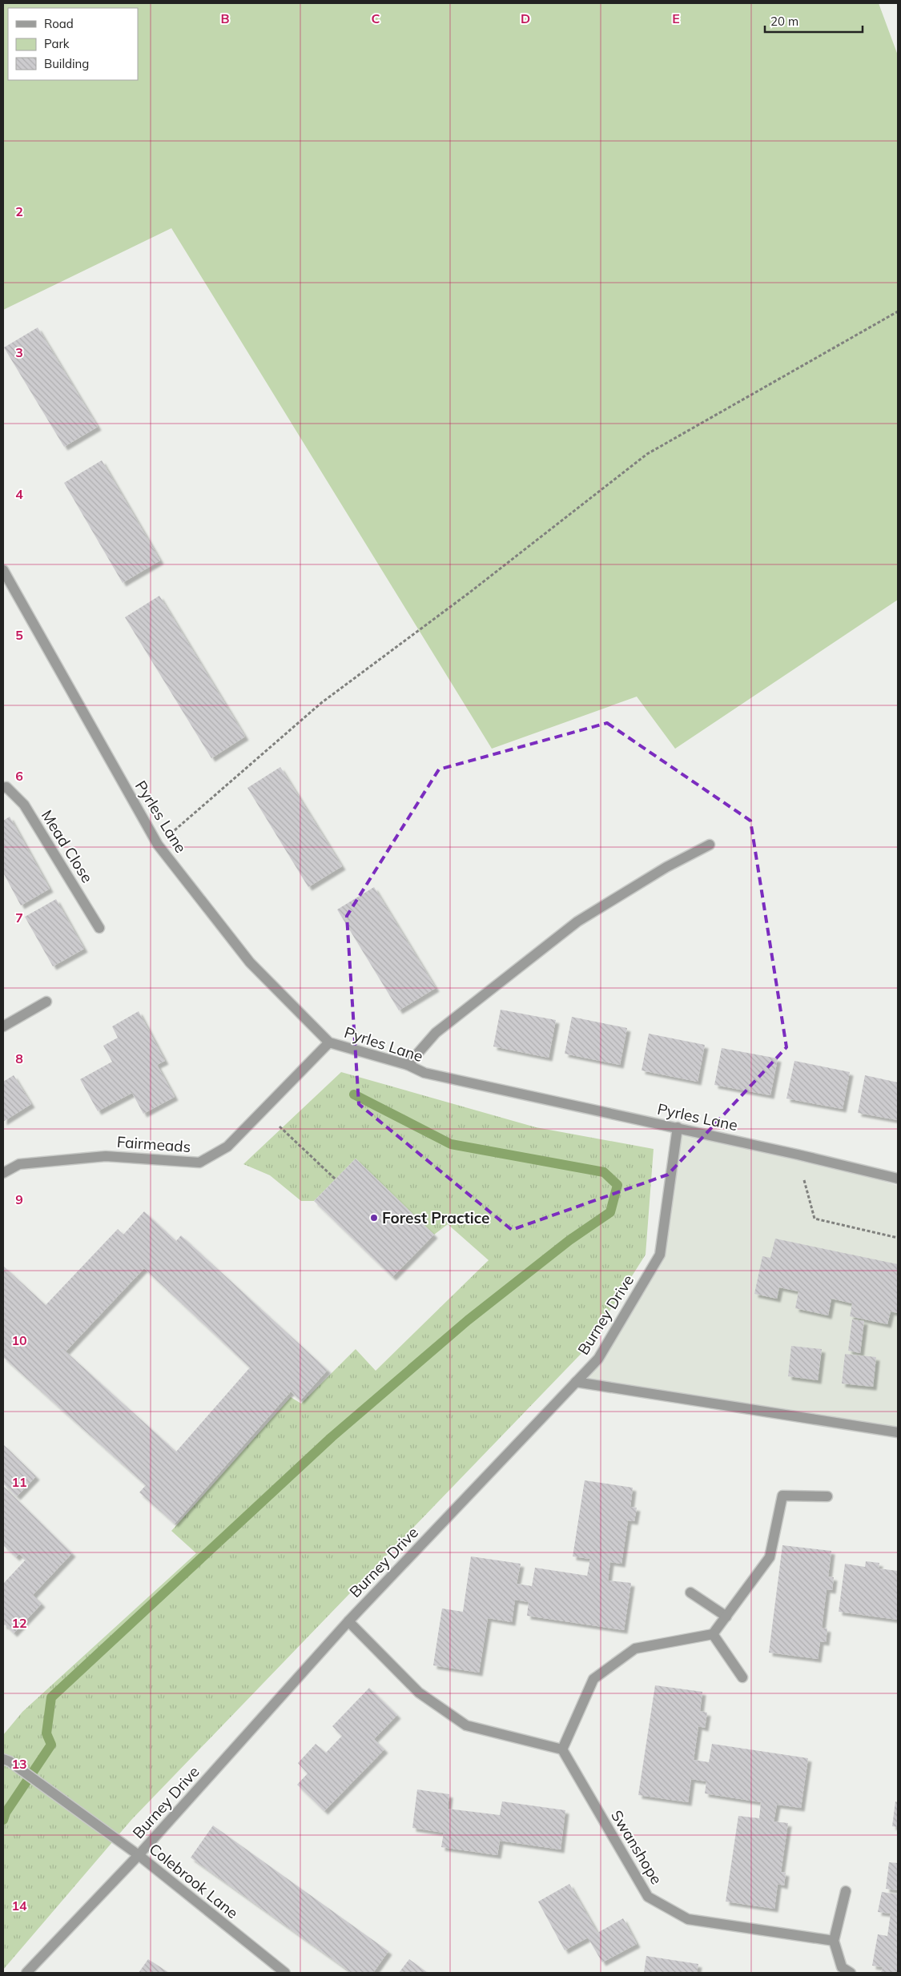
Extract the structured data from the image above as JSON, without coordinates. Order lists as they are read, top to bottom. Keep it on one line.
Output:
{"streets":{"street":["Pyrles Lane","Mead Close","Fairmeads","Burney Drive","Swanshope","Colebrook Lane"]},"crossings":[["Pyrles Lane","Fairmeads"],["Pyrles Lane","Burney Drive"],["Burney Drive","Colebrook Lane"]],"places":["Forest Practice"],"legend":["Road","Park","Building"],"scale_bar":"20 m","grid":{"columns":["B","C","D","E"],"rows":["2","3","4","5","6","7","8","9","10","11","12","13","14"]}}
